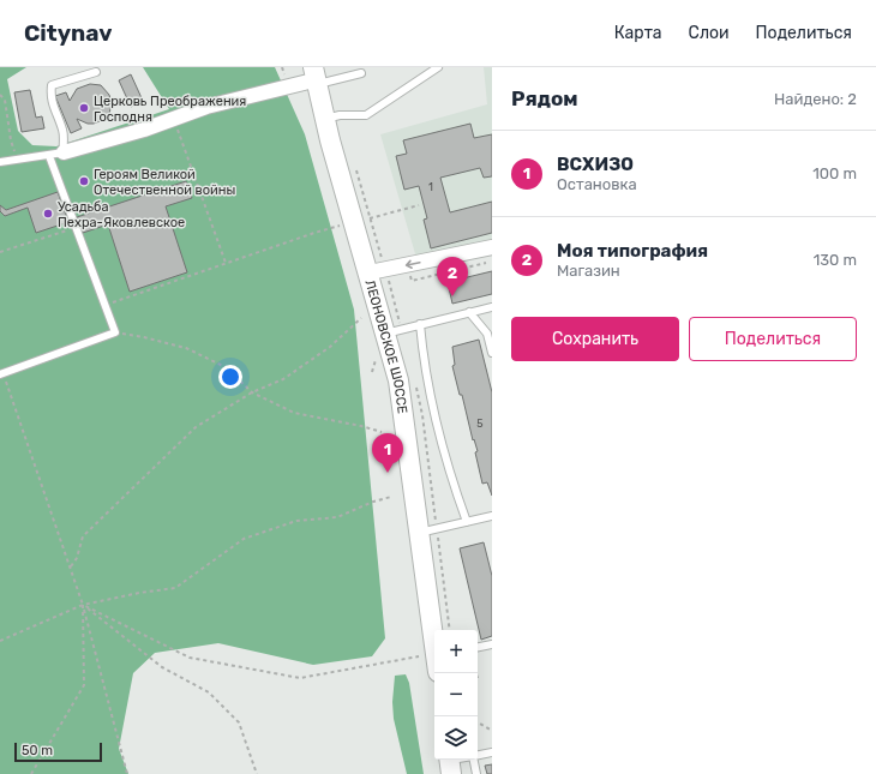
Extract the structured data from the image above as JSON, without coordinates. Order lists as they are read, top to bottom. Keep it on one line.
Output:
{"streets":{"main road":["ЛЕОНОВСКОЕ ШОССЕ"]},"places":["Церковь Преображения Господня","Героям Великой Отечественной войны","Усадьба Пехра-Яковлевское"],"house_numbers":["1","5"],"scale_bar":"50 m","page":{"header":"Citynav","nav":["Карта","Слои","Поделиться"],"heading":["Рядом","Найдено: 2"],"list":[{"mark":"1","name":"ВСХИЗО","note":"Остановка","value":"100 m"},{"mark":"2","name":"Моя типография","note":"Магазин","value":"130 m"}],"pins":["2","1"],"buttons":["Сохранить","Поделиться"],"map_buttons":["+","−"],"scale":"50 m"}}
